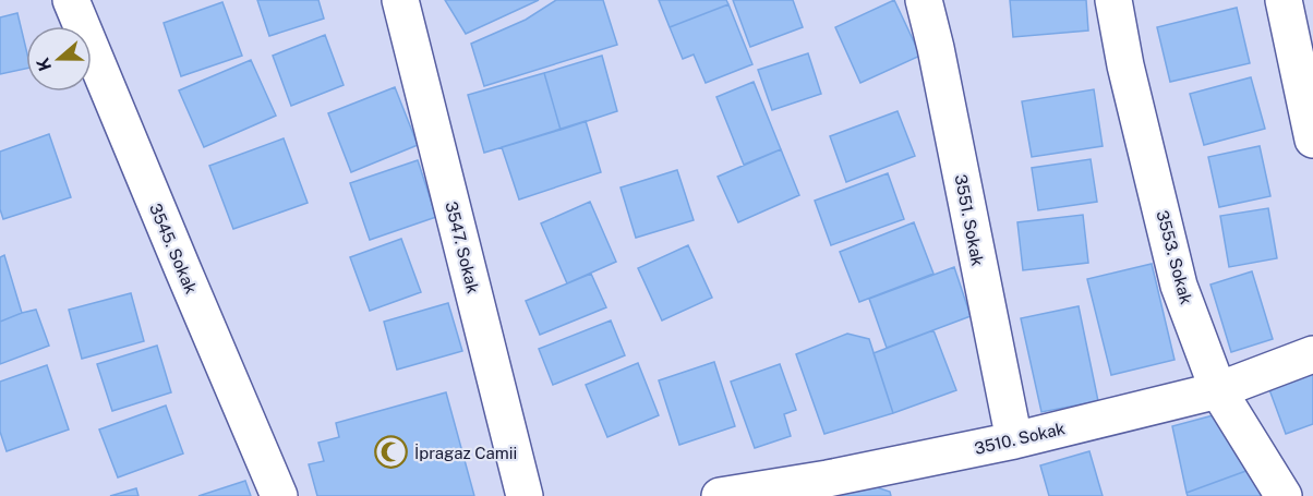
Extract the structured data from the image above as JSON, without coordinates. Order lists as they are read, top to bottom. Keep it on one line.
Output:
{"streets":{"street":["3551. Sokak","3547. Sokak","3545. Sokak","3553. Sokak","3510. Sokak"]},"crossings":[["3551. Sokak","3510. Sokak"],["3553. Sokak","3510. Sokak"]],"places":{"mosque":["İpragaz Camii"]},"north":"left"}
